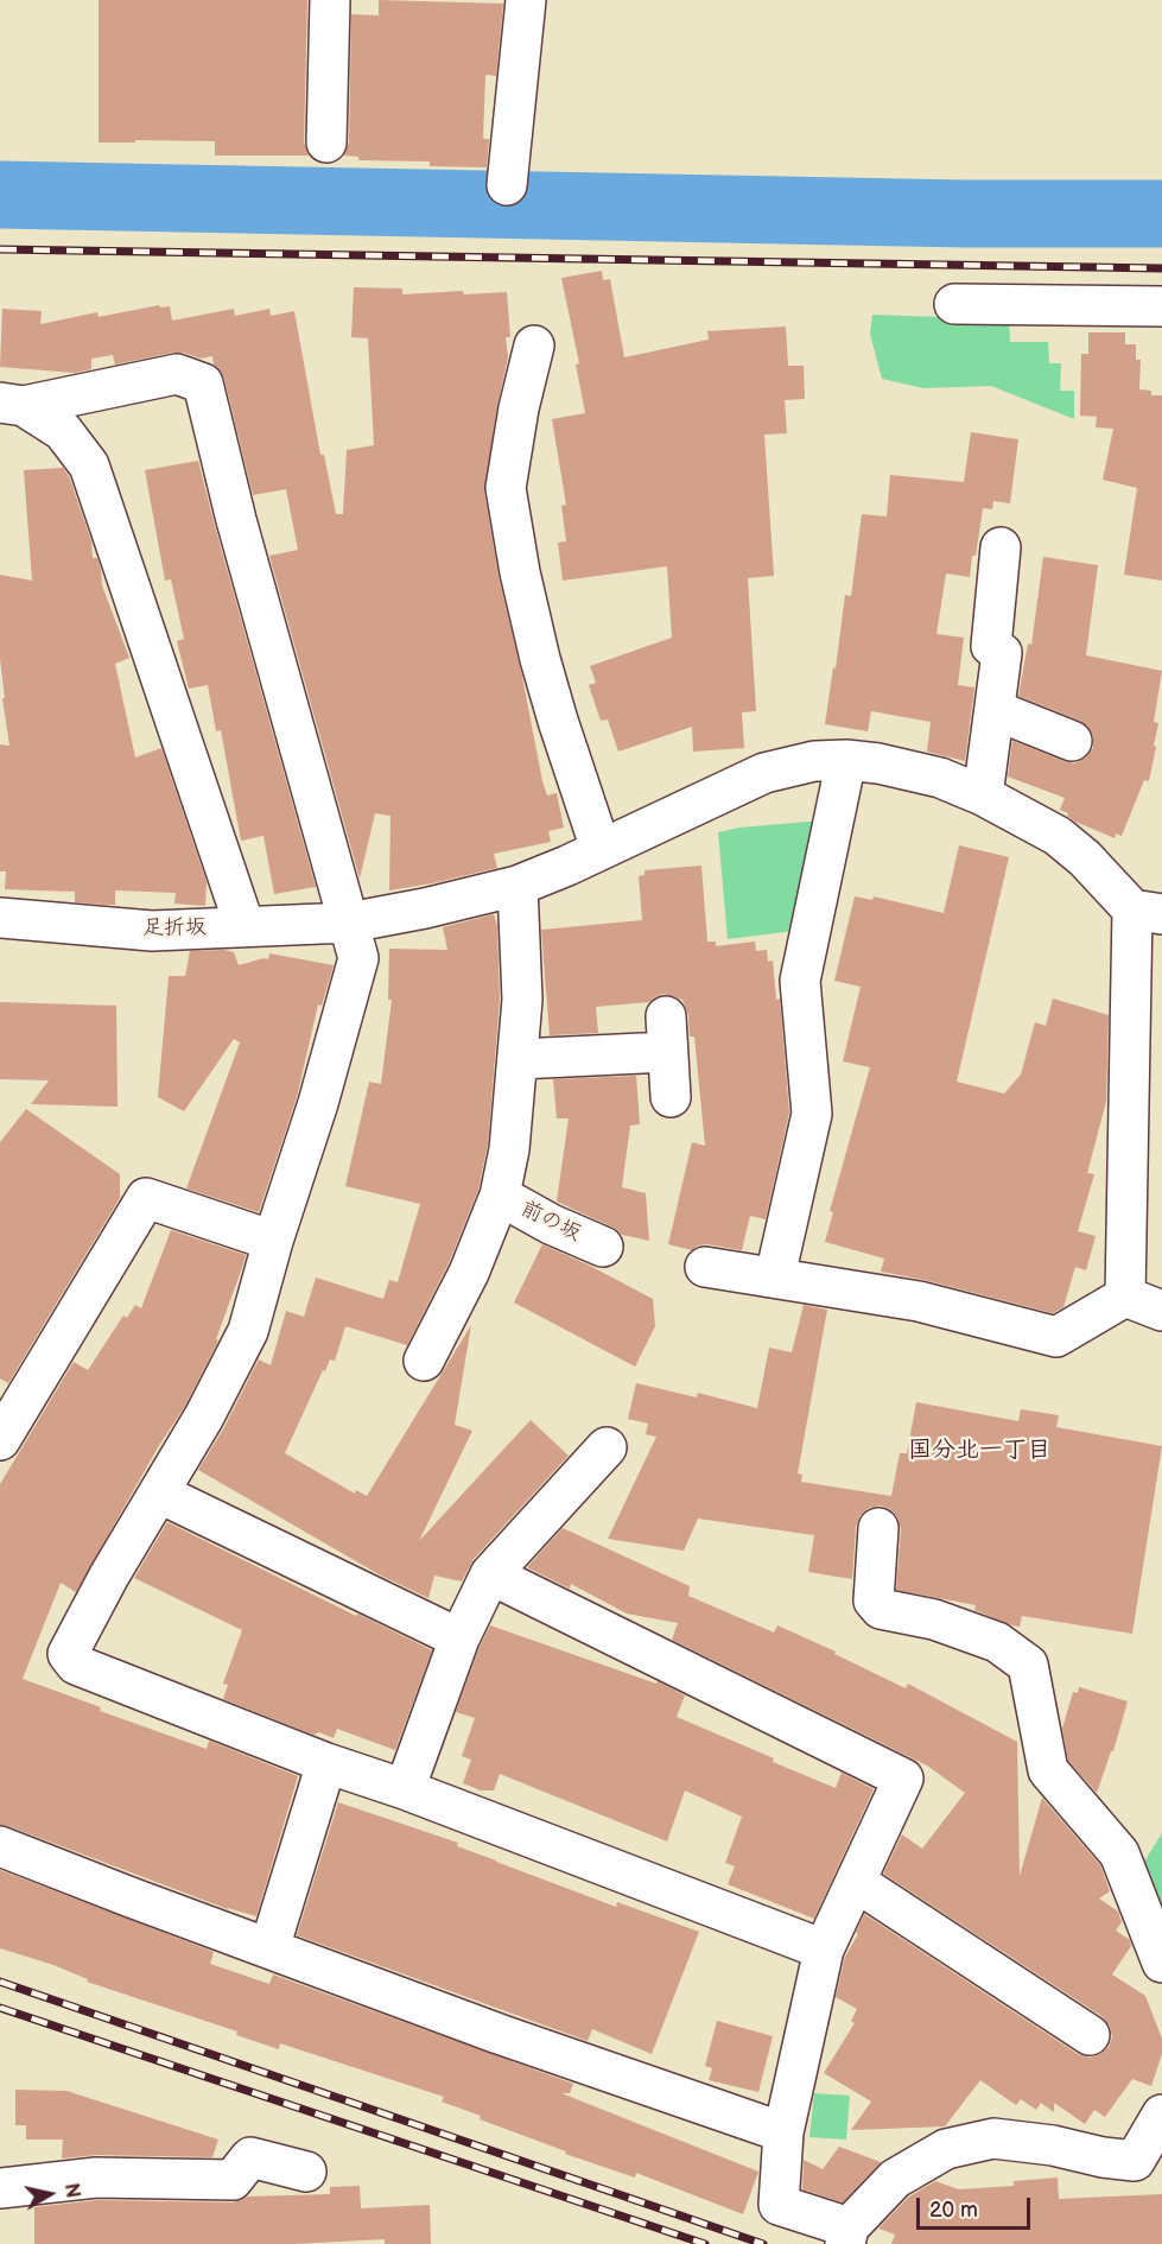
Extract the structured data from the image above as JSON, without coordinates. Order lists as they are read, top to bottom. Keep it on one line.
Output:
{"streets":{"street":["足折坂","前の坂"]},"districts":["国分北一丁目"],"scale_bar":"20 m","north":"right"}
